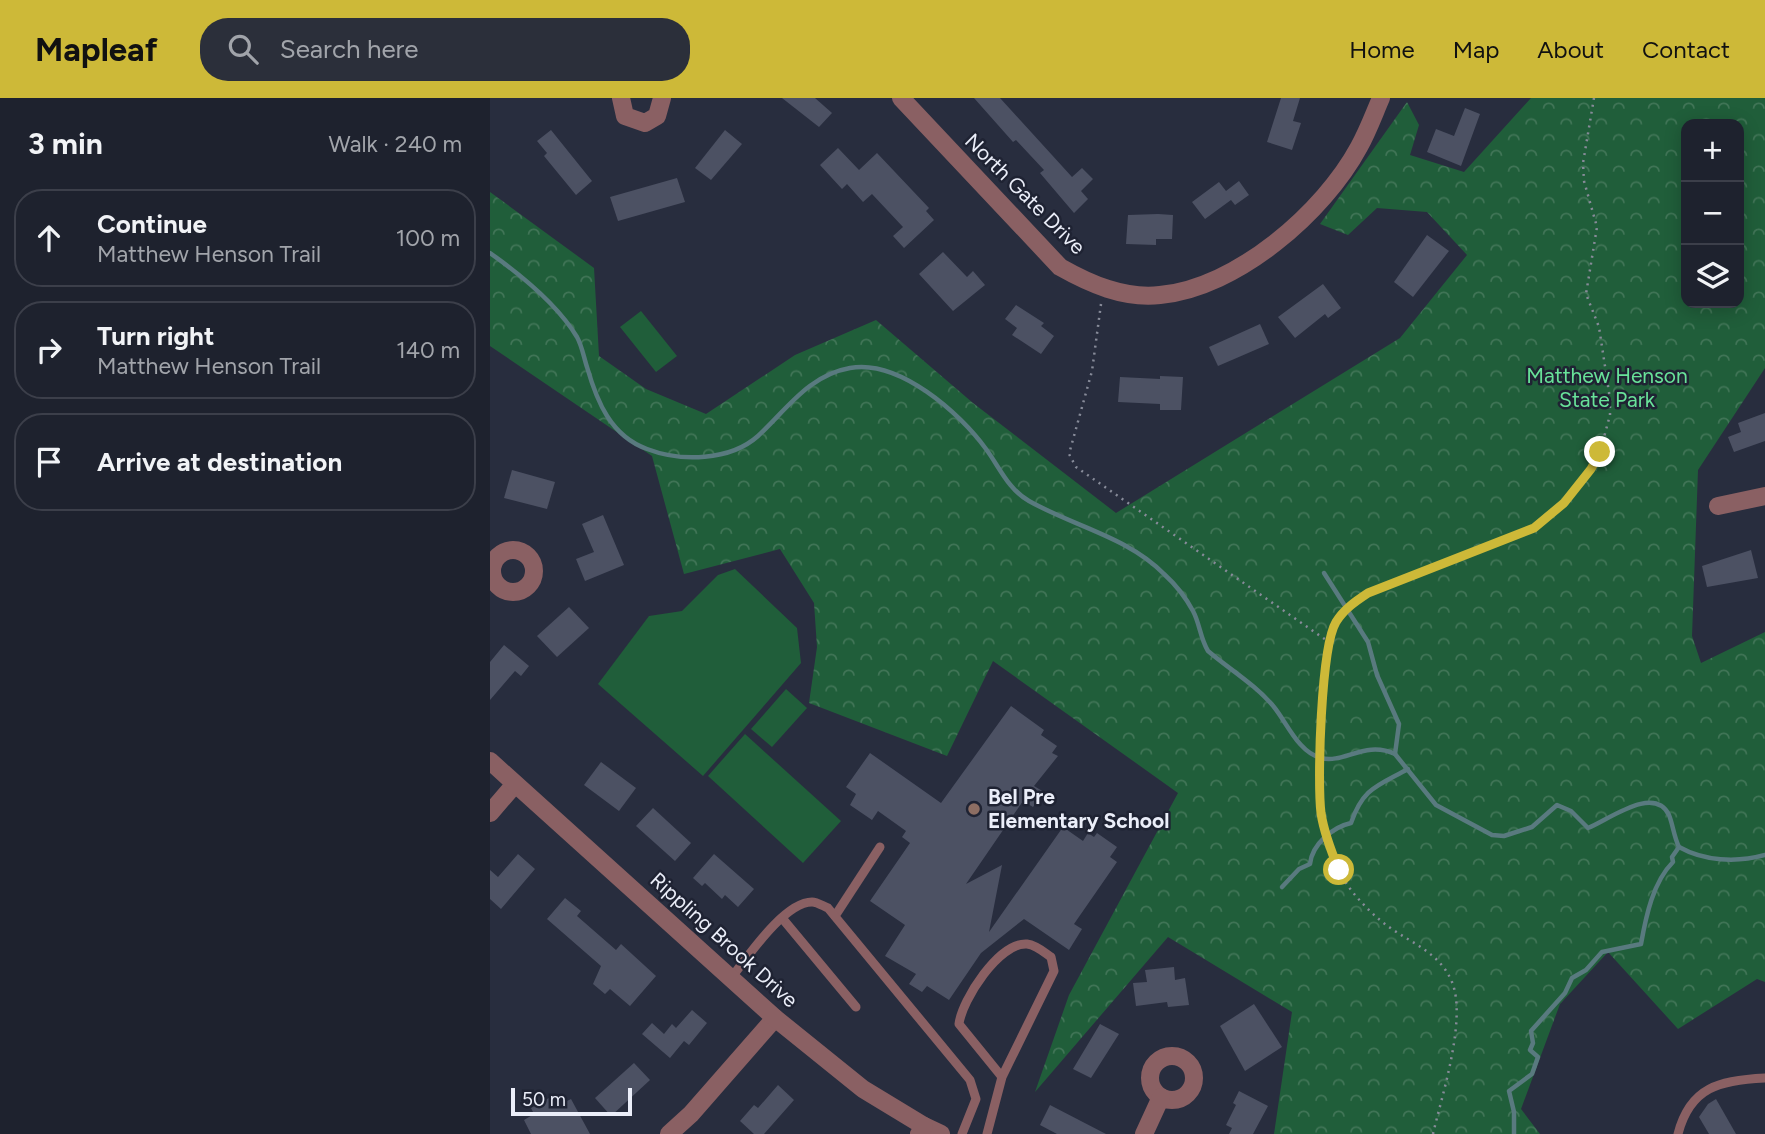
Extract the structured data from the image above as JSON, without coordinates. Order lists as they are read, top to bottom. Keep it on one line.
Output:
{"streets":{"street":["North Gate Drive","Rippling Brook Drive"]},"parks":["Matthew Henson State Park"],"places":["Bel Pre Elementary School"],"scale_bar":"50 m","page":{"header":"Mapleaf","search":"Search here","nav":["Home","Map","About","Contact"],"heading":["3 min","Walk · 240 m"],"map_buttons":["+","−"],"list":[["Continue","Matthew Henson Trail","100 m"],["Turn right","Matthew Henson Trail","140 m"],"Arrive at destination"],"scale":"50 m"}}
